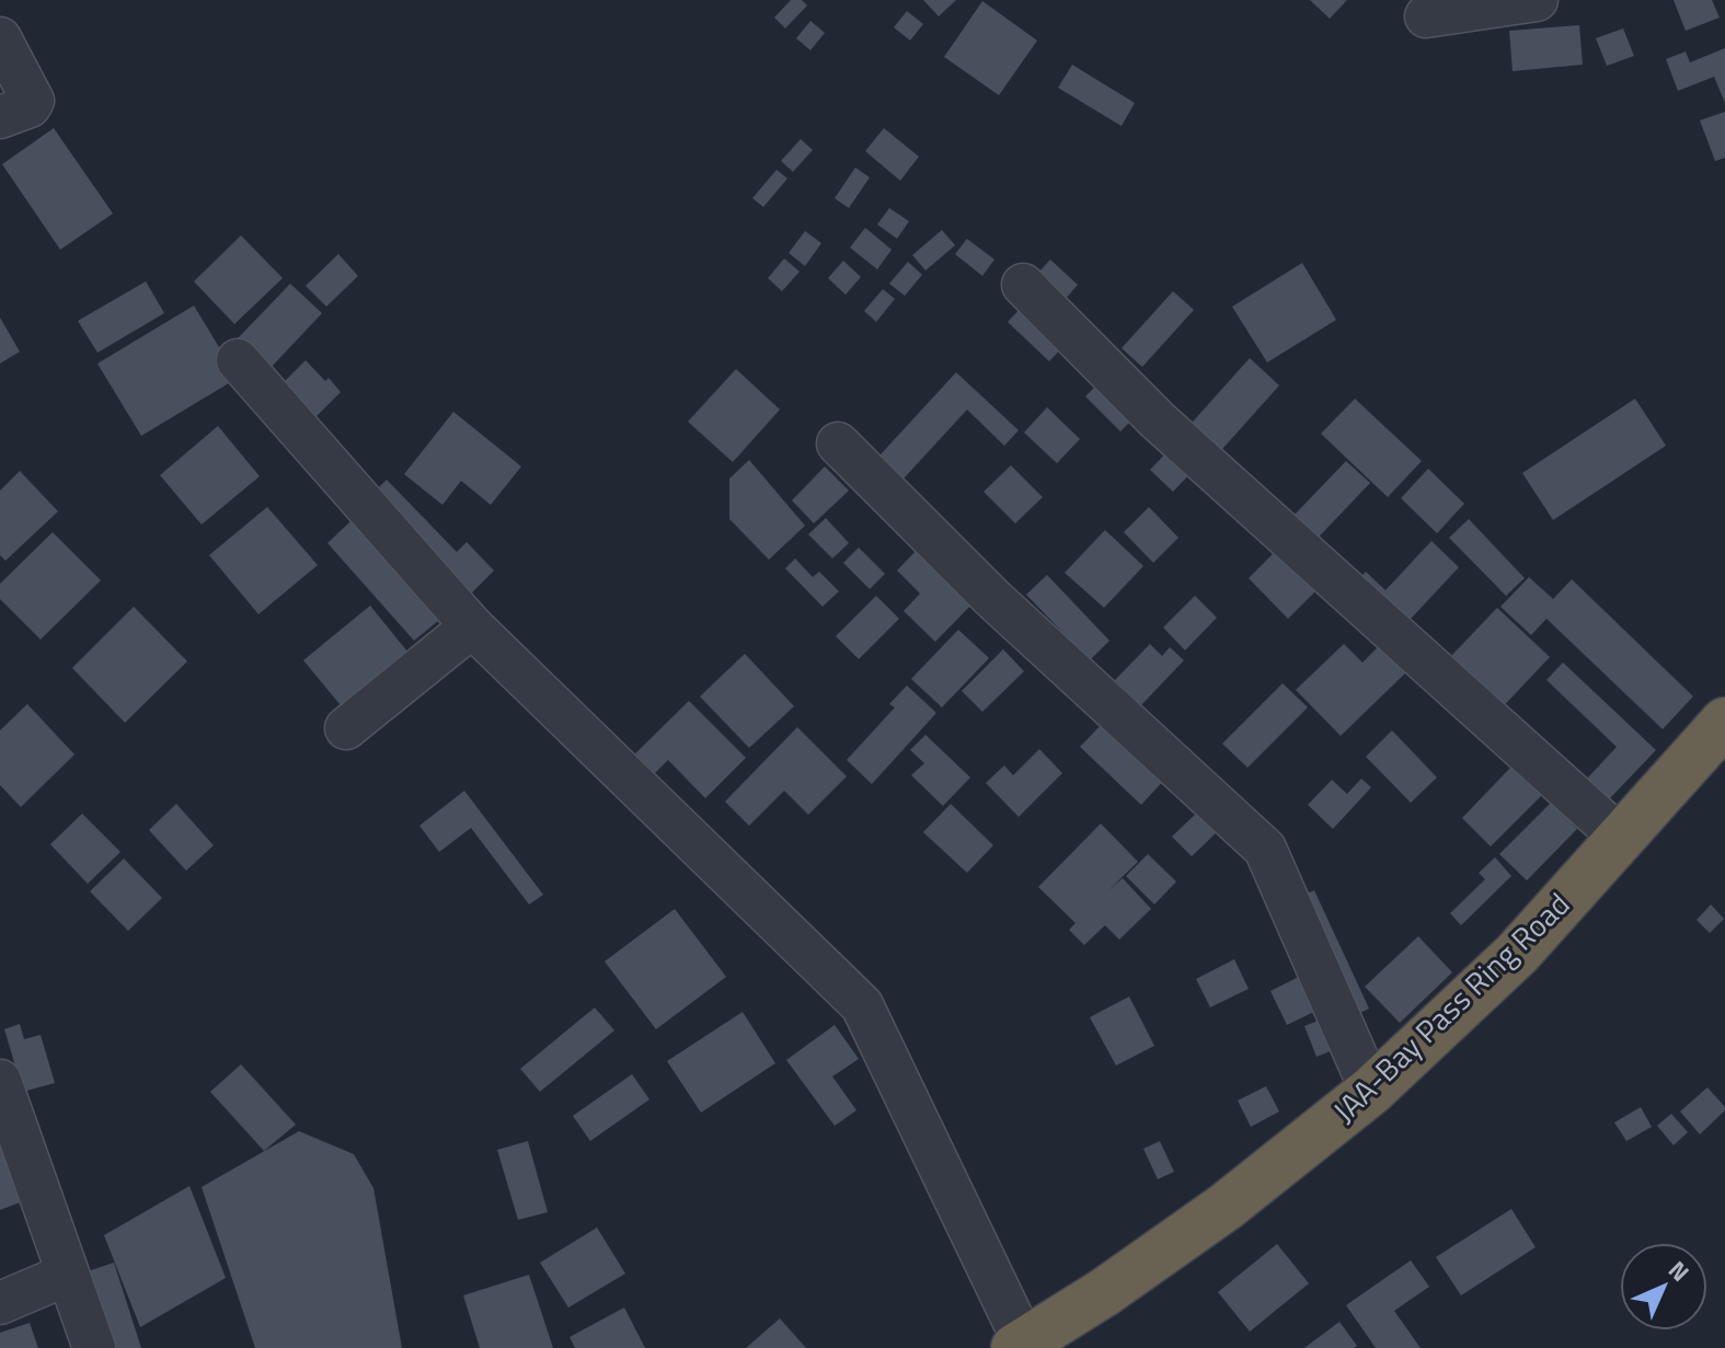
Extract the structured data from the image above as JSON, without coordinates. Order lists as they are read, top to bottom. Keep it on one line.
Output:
{"streets":{"highway":["JAA-Bay Pass Ring Road"]},"north":"top right"}
